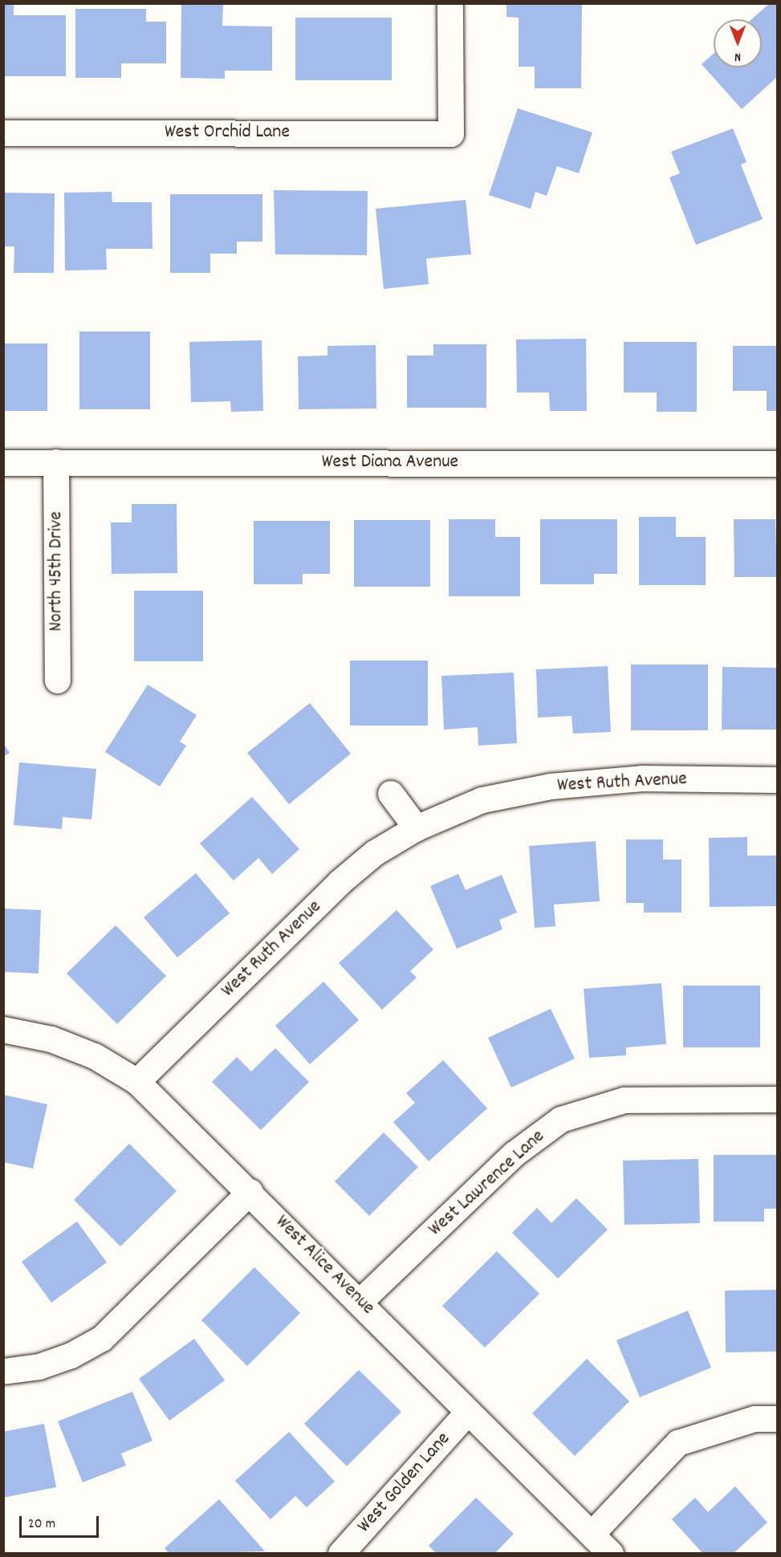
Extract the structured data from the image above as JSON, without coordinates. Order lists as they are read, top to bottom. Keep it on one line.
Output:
{"streets":{"street":["West Orchid Lane","West Diana Avenue","North 45th Drive","West Ruth Avenue","West Lawrence Lane","West Alice Avenue","West Golden Lane"]},"crossings":[["West Diana Avenue","North 45th Drive"],["West Ruth Avenue","West Alice Avenue"],["West Lawrence Lane","West Alice Avenue"],["West Alice Avenue","West Golden Lane"]],"scale_bar":"20 m","north":"bottom"}
